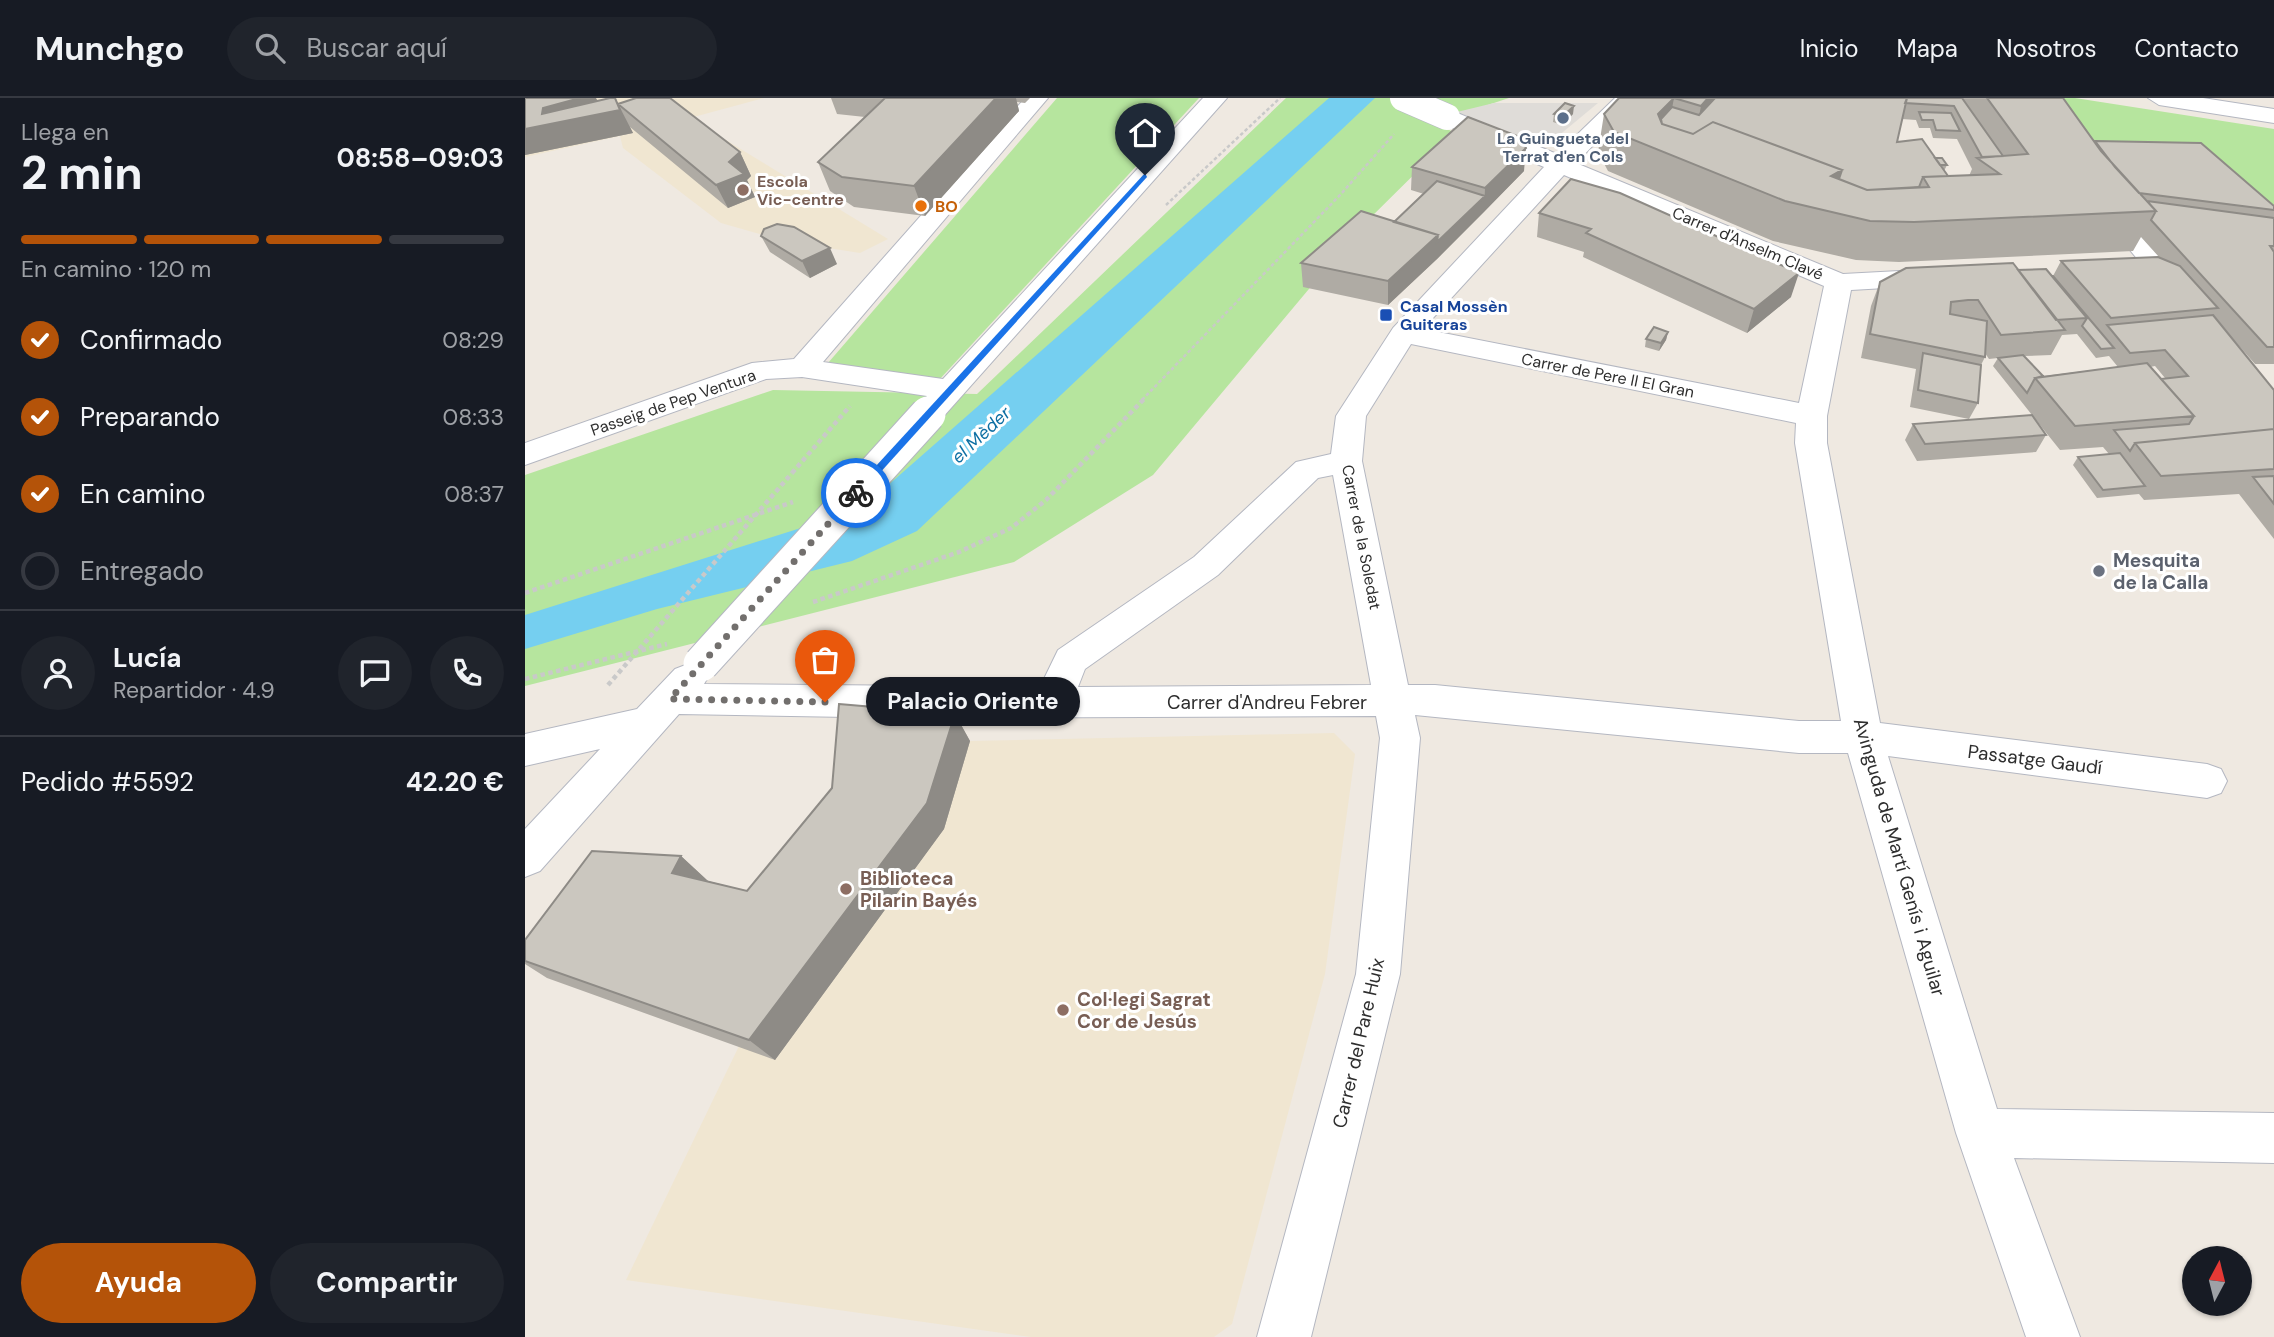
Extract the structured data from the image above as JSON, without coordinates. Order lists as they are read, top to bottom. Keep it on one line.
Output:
{"streets":{"street":["Carrer d'Anselm Clavé","Carrer de Pere II El Gran","Passeig de Pep Ventura","Carrer de la Soledat","Carrer d'Andreu Febrer","Passatge Gaudí","Avinguda de Martí Genís i Aguilar","Carrer del Pare Huix"]},"crossings":[["Carrer d'Anselm Clavé","Carrer de la Soledat"],["Carrer d'Anselm Clavé","Avinguda de Martí Genís i Aguilar"],["Carrer de Pere II El Gran","Carrer de la Soledat"],["Carrer de Pere II El Gran","Avinguda de Martí Genís i Aguilar"],["Carrer de la Soledat","Carrer d'Andreu Febrer"],["Carrer de la Soledat","Carrer del Pare Huix"],["Carrer d'Andreu Febrer","Passatge Gaudí"],["Carrer d'Andreu Febrer","Avinguda de Martí Genís i Aguilar"],["Carrer d'Andreu Febrer","Carrer del Pare Huix"],["Passatge Gaudí","Avinguda de Martí Genís i Aguilar"]],"water":["el Mèder"],"places":{"other":["La Guingueta del Terrat d'en Cols","Escola Vic-centre","BO","Mesquita de la Calla","Palacio Oriente","Biblioteca Pilarin Bayés","Col·legi Sagrat Cor de Jesús"],"transit":["Casal Mossèn Guiteras"]},"north":"top","page":{"header":"Munchgo","search":"Buscar aquí","nav":["Inicio","Mapa","Nosotros","Contacto"],"heading":["2 min","Llega en","08:58–09:03"],"panel":["Lucía","Repartidor · 4.9","Pedido #5592","42.20 €"],"bar":"En camino · 120 m","list":[["Confirmado","08:29"],["Preparando","08:33"],["En camino","08:37"],"Entregado"],"bubble":"Palacio Oriente","buttons":["Ayuda","Compartir"]}}
